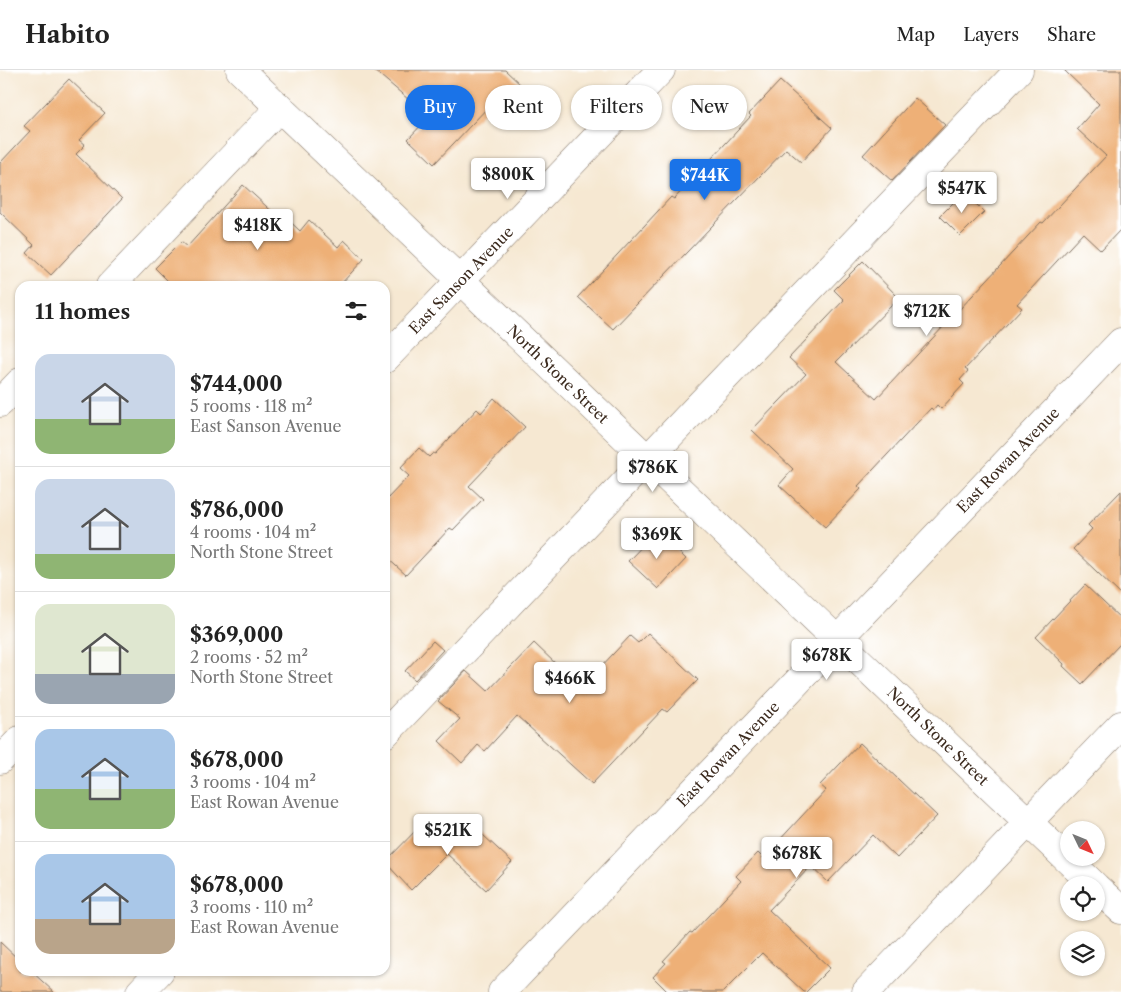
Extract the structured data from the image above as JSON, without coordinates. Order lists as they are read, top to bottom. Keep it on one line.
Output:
{"streets":{"street":["East Sanson Avenue","North Stone Street","East Rowan Avenue"]},"crossings":[["East Sanson Avenue","North Stone Street"],["North Stone Street","East Rowan Avenue"]],"north":"bottom right","page":{"header":"Habito","nav":["Map","Layers","Share"],"chip":["Buy","Rent","Filters","New"],"price":["$800K","$744K","$547K","$418K","$712K","$786K","$369K","$678K","$466K","$521K","$678K"],"heading":"11 homes","list":[{"name":"$744,000","note":"5 rooms · 118 m² · East Sanson Avenue"},{"name":"$786,000","note":"4 rooms · 104 m² · North Stone Street"},{"name":"$369,000","note":"2 rooms · 52 m² · North Stone Street"},{"name":"$678,000","note":"3 rooms · 104 m² · East Rowan Avenue"},{"name":"$678,000","note":"3 rooms · 110 m² · East Rowan Avenue"}]}}
